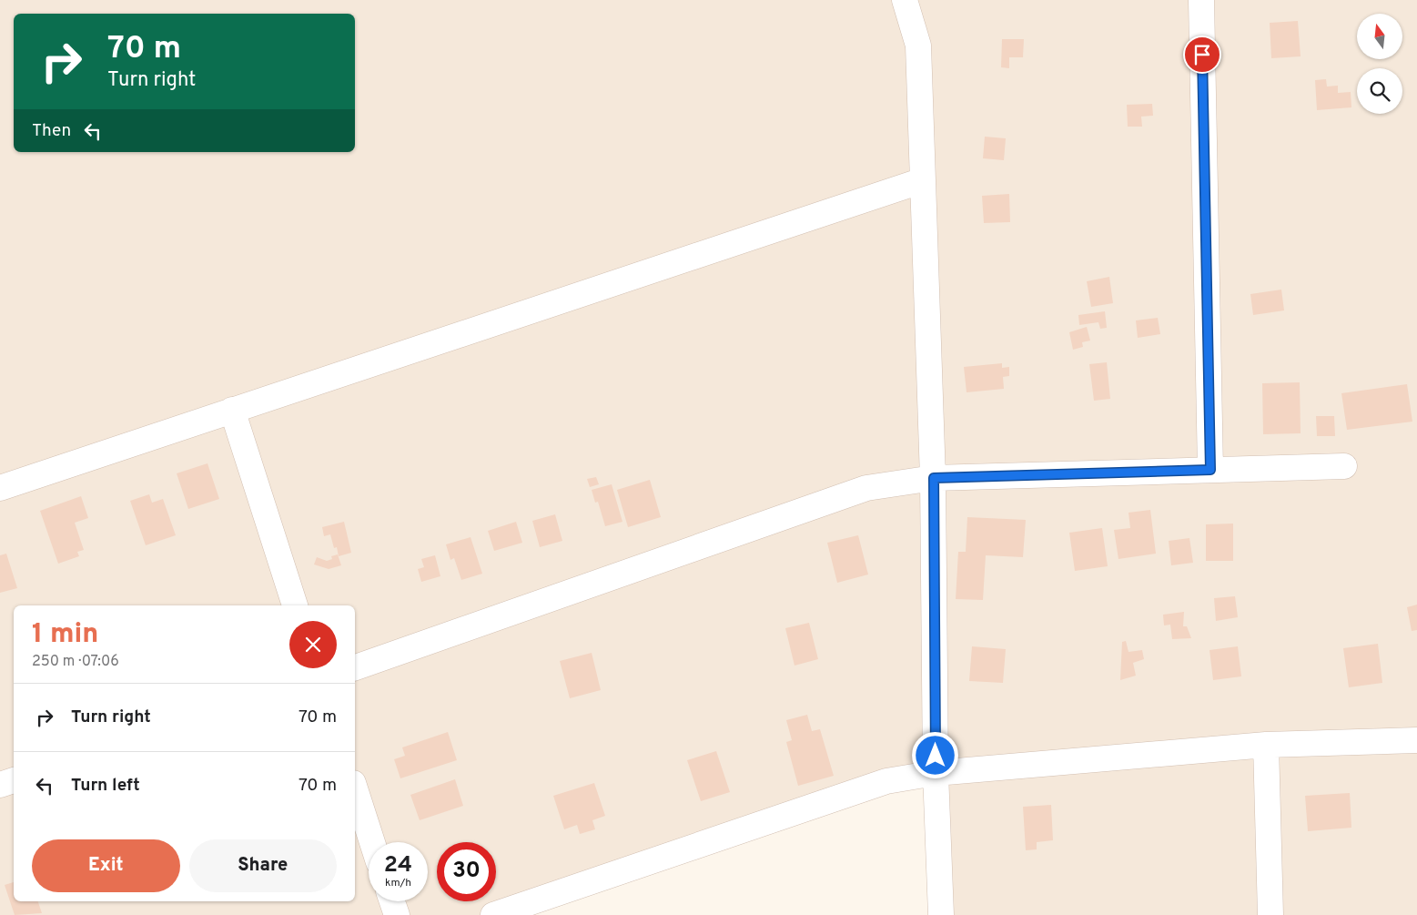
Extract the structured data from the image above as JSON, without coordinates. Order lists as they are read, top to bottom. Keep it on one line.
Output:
{"north":"top","page":{"turn":["70 m","Turn right"],"then":"Then","heading":["1 min","250 m · 07:06"],"list":[{"name":"Turn right","value":"70 m"},{"name":"Turn left","value":"70 m"}],"buttons":["Exit","Share"],"speed":"24 km/h","limit":"30"}}
